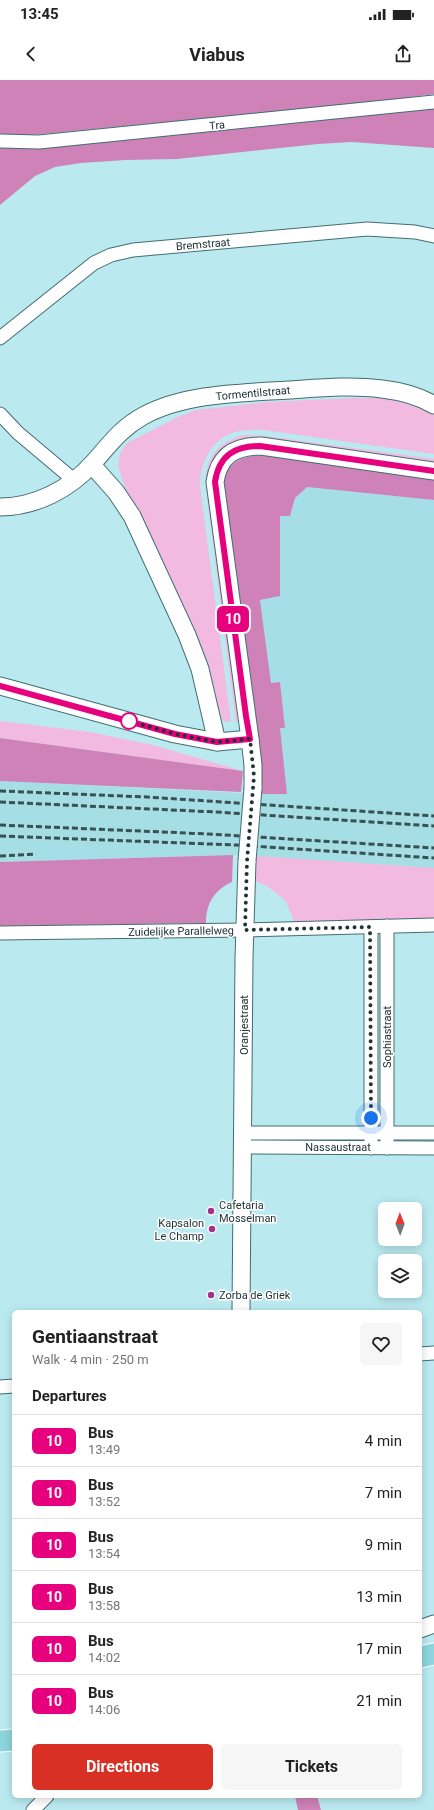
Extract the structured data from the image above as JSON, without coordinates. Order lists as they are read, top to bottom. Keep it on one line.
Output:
{"streets":{"street":["Tra","Bremstraat","Tormentilstraat","Zuidelijke Parallelweg","Oranjestraat","Sophiastraat","Nassaustraat"]},"crossings":[["Zuidelijke Parallelweg","Oranjestraat"],["Zuidelijke Parallelweg","Sophiastraat"],["Oranjestraat","Nassaustraat"],["Sophiastraat","Nassaustraat"]],"places":["Cafetaria Mosselman","Kapsalon Le Champ","Zorba de Griek"],"lines":["bus line 10"],"north":"top","page":{"status":"13:45","header":"Viabus","on_map":"10","heading":[["Gentiaanstraat","Walk · 4 min · 250 m"],"Departures"],"list":[{"mark":"10","name":"Bus","note":"13:49","value":"4 min"},{"mark":"10","name":"Bus","note":"13:52","value":"7 min"},{"mark":"10","name":"Bus","note":"13:54","value":"9 min"},{"mark":"10","name":"Bus","note":"13:58","value":"13 min"},{"mark":"10","name":"Bus","note":"14:02","value":"17 min"},{"mark":"10","name":"Bus","note":"14:06","value":"21 min"}],"buttons":["Directions","Tickets"]}}
